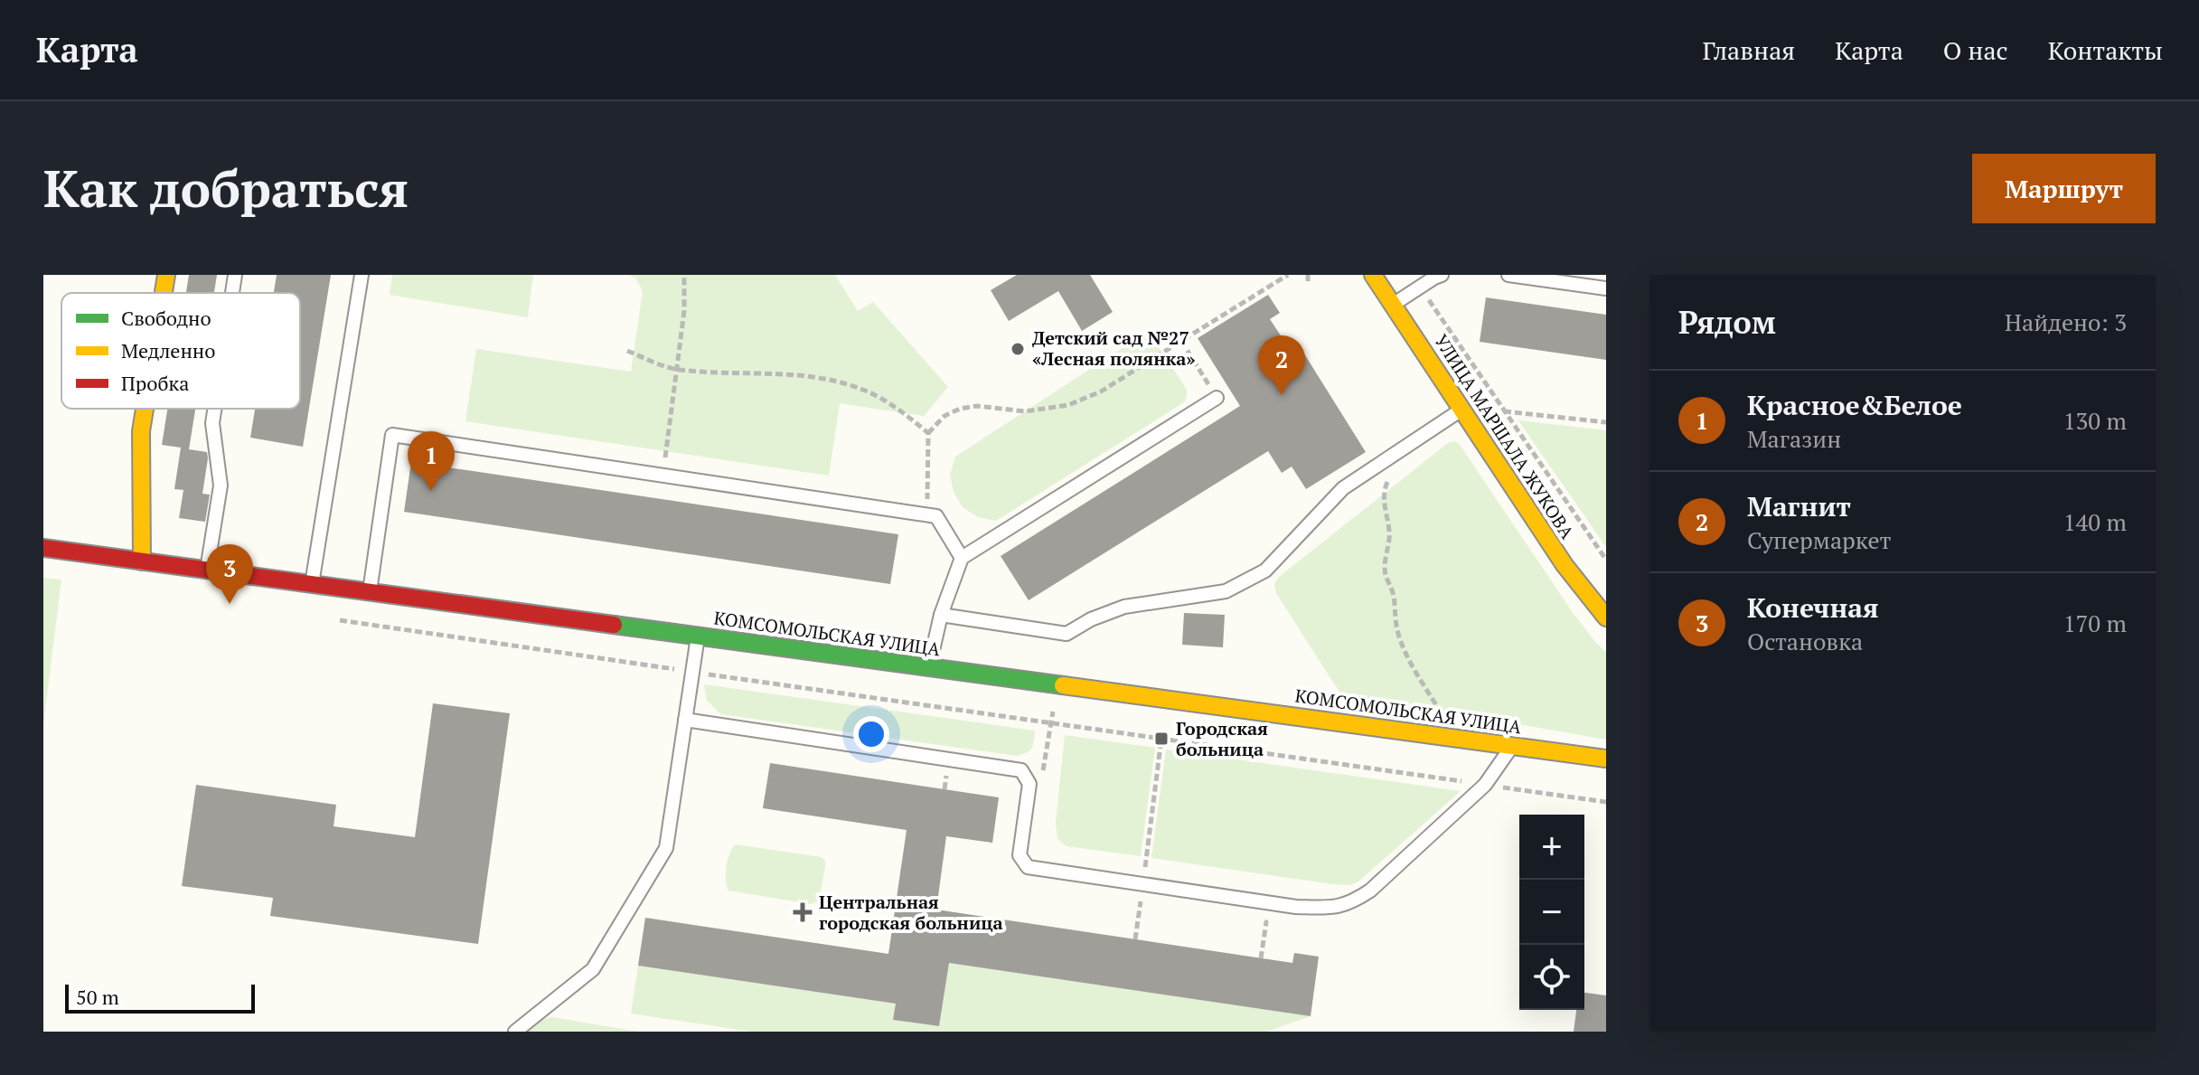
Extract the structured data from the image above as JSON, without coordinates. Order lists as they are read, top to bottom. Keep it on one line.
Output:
{"streets":{"street":["УЛИЦА МАРШАЛА ЖУКОВА","КОМСОМОЛЬСКАЯ УЛИЦА"]},"places":{"other":["Детский сад №27 «Лесная полянка»"],"transit":["Городская больница"],"health":["Центральная городская больница"]},"legend":["Свободно","Медленно","Пробка"],"scale_bar":"50 m","page":{"header":"Карта","nav":["Главная","Карта","О нас","Контакты"],"buttons":"Маршрут","title":"Как добраться","heading":["Рядом","Найдено: 3"],"pins":["2","1","3"],"list":[{"mark":"1","name":"Красное&Белое","note":"Магазин","value":"130 m"},{"mark":"2","name":"Магнит","note":"Супермаркет","value":"140 m"},{"mark":"3","name":"Конечная","note":"Остановка","value":"170 m"}],"map_buttons":["+","−"],"scale":"50 m"}}
